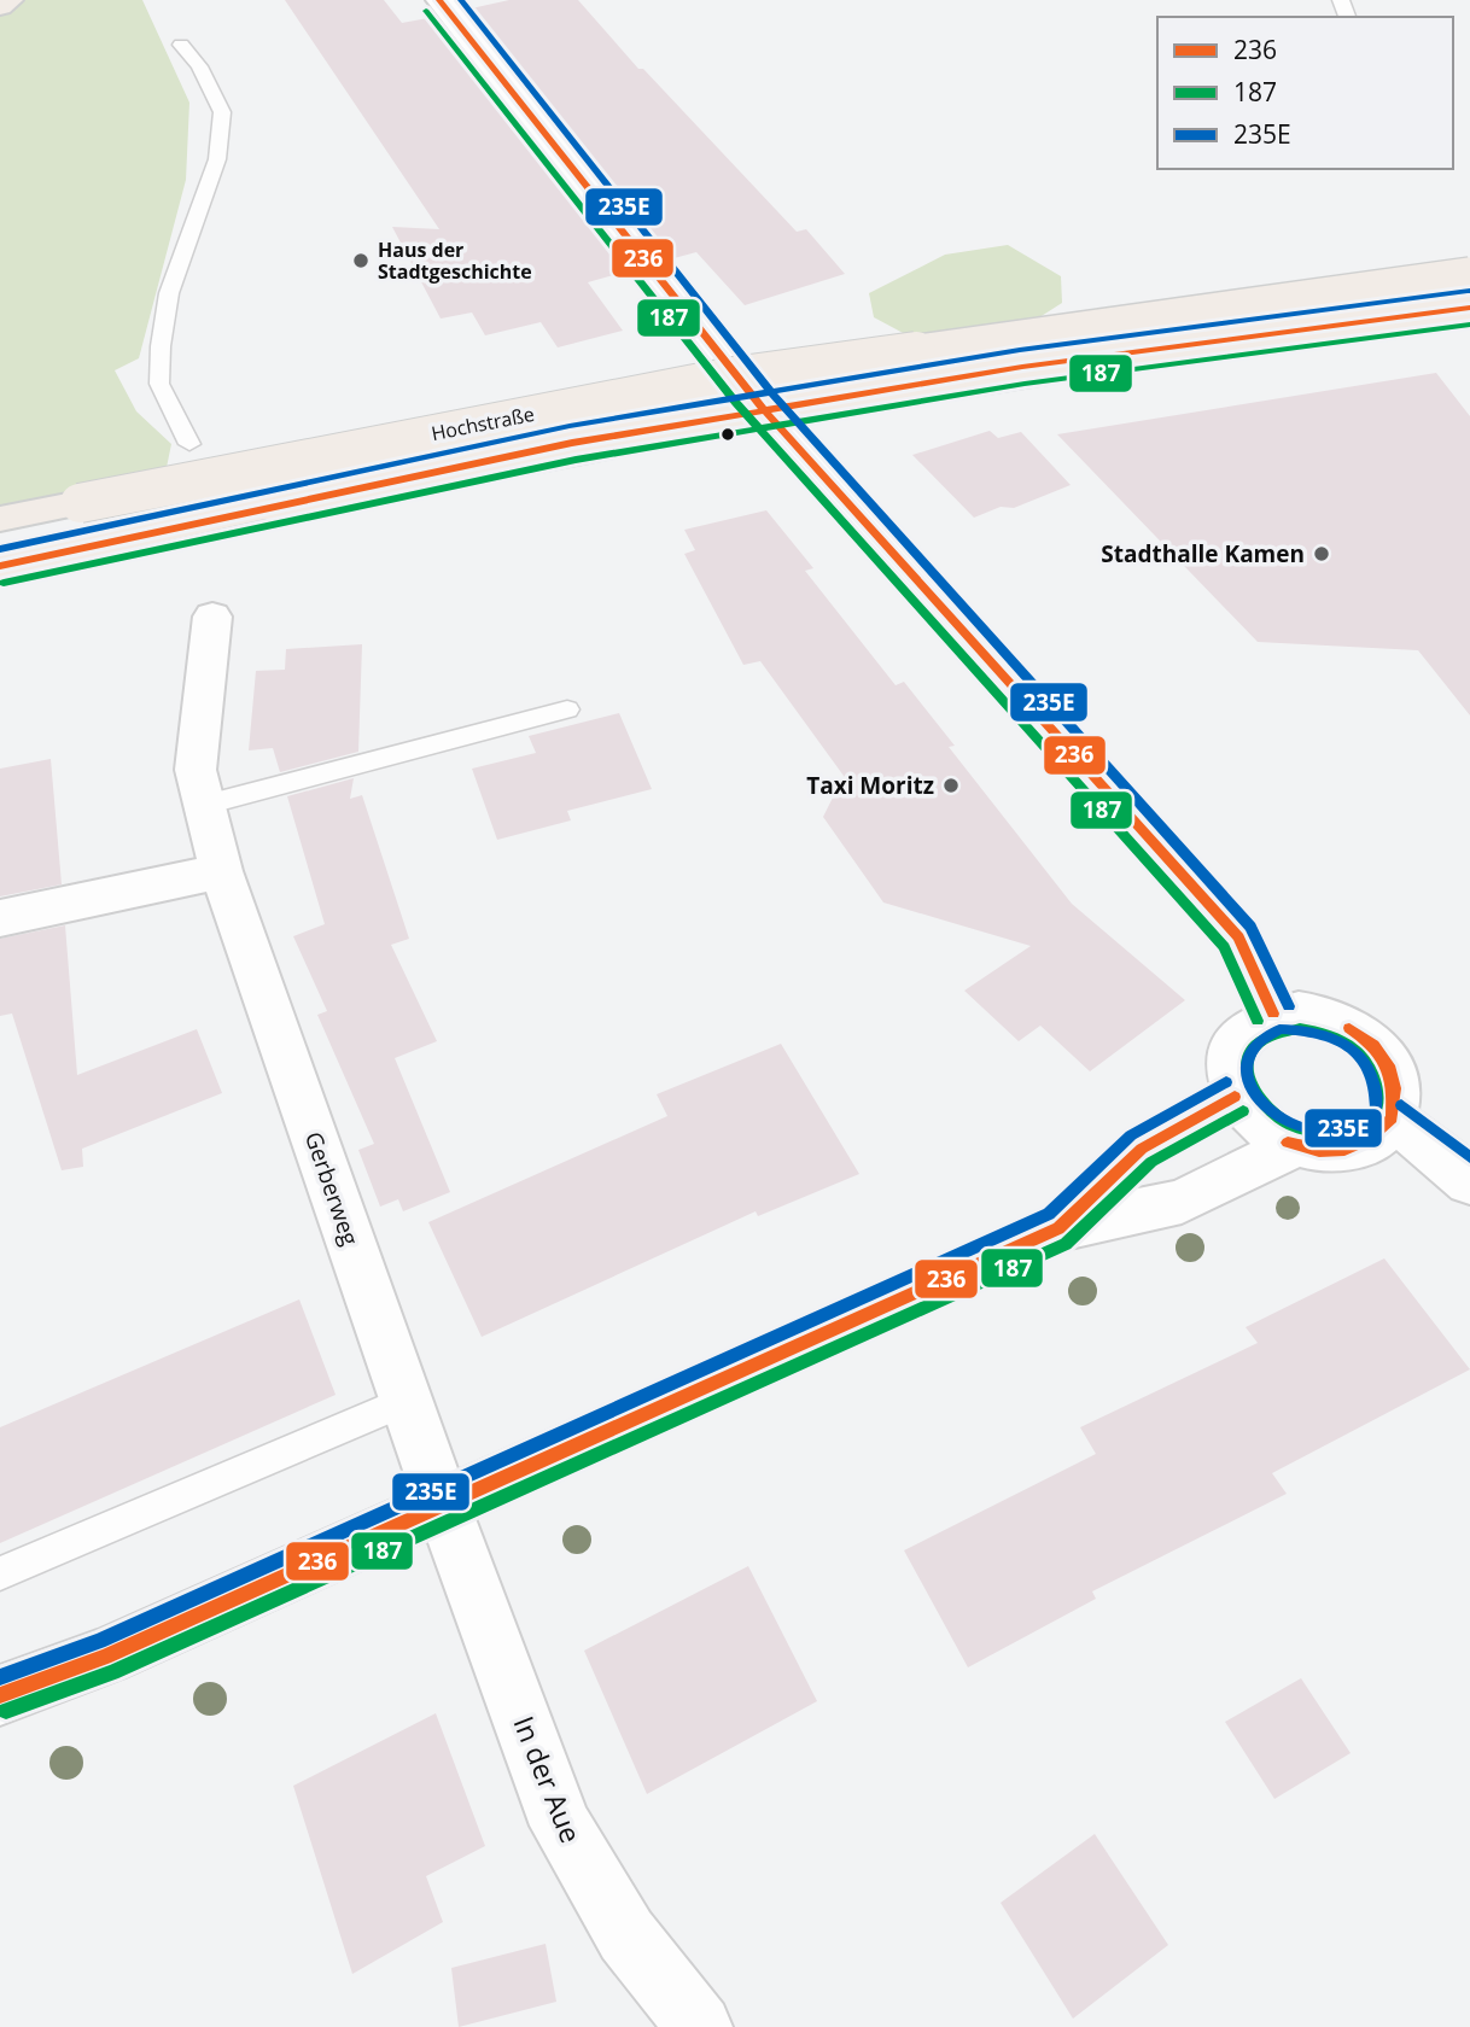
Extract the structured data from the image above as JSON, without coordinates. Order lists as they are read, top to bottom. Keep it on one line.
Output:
{"streets":{"main road":["Hochstraße"],"street":["Gerberweg","In der Aue"]},"crossings":[["Gerberweg","In der Aue"]],"places":["Haus der Stadtgeschichte","Stadthalle Kamen","Taxi Moritz"],"lines":["transit line 236","transit line 235E","transit line 187"],"legend":["236","187","235E"]}
